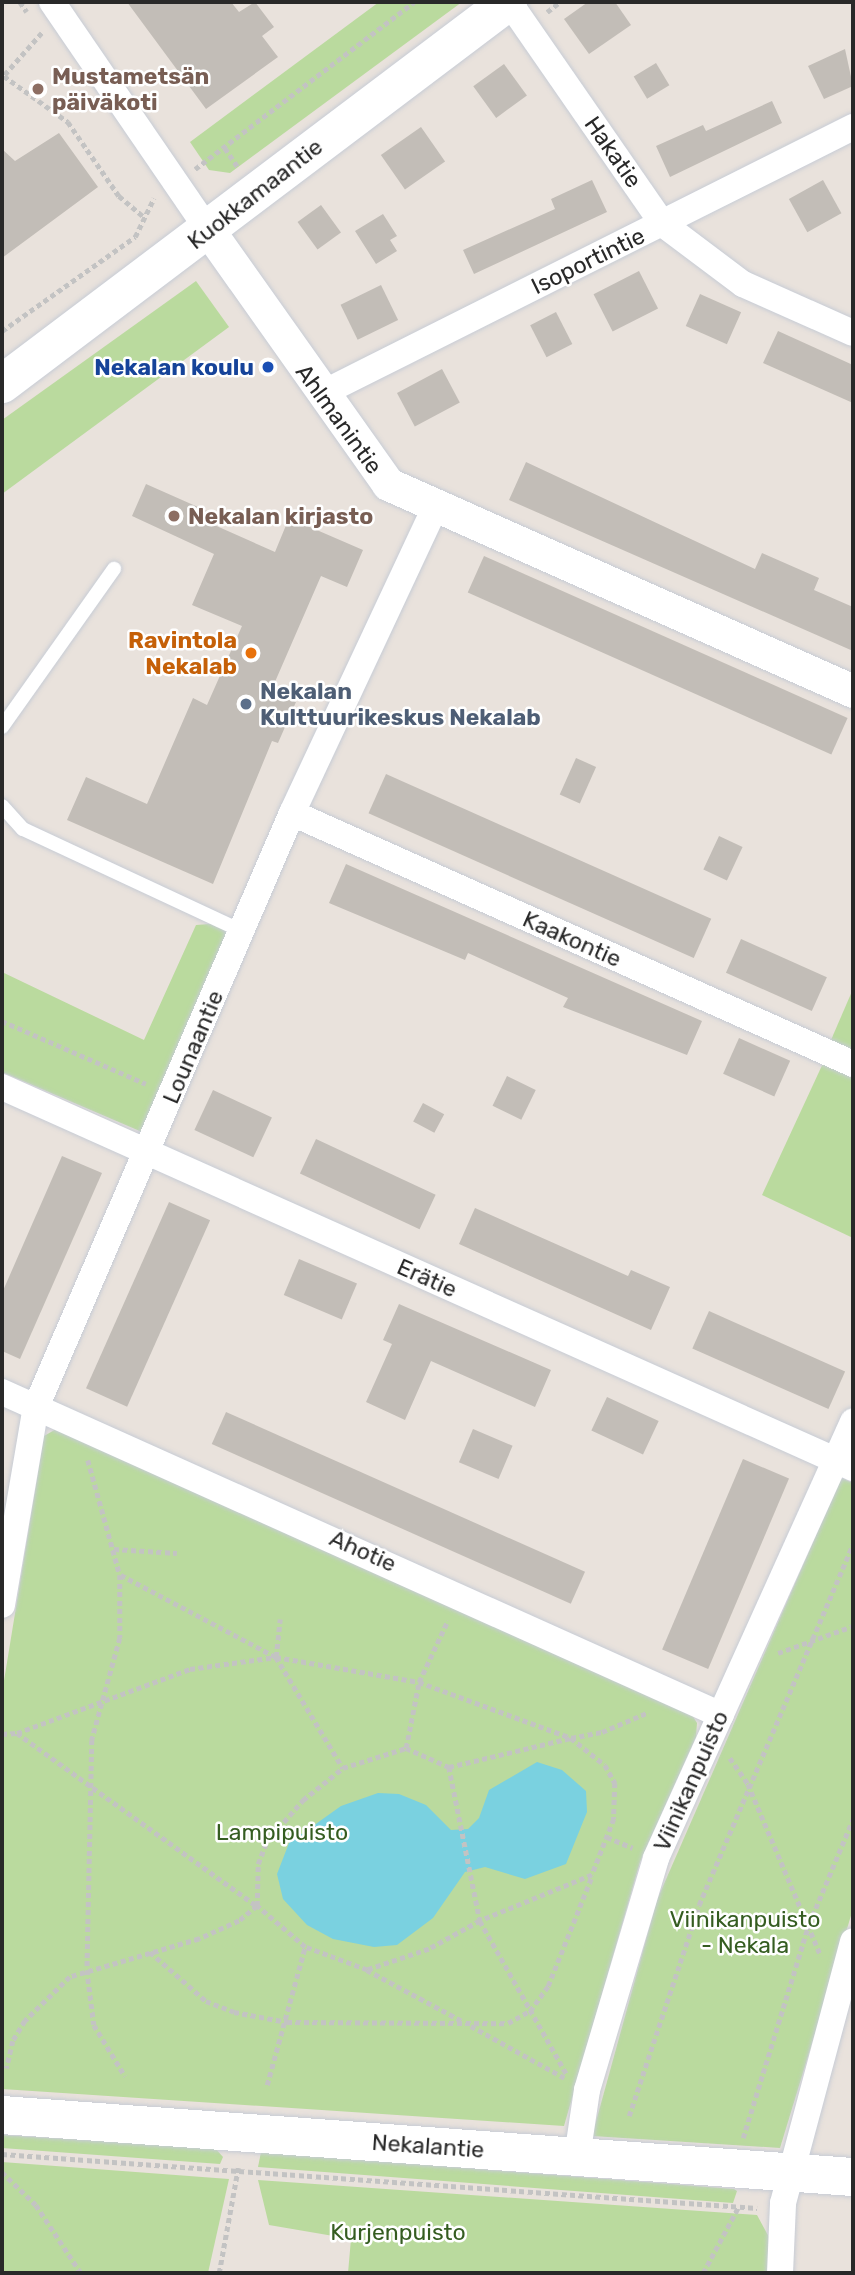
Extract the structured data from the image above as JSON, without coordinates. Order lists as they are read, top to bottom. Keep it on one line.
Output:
{"streets":{"main road":["Kuokkamaantie","Nekalantie"],"street":["Hakatie","Isoportintie","Ahlmanintie","Kaakontie","Lounaantie","Erätie","Ahotie","Viinikanpuisto"]},"crossings":[["Hakatie","Kuokkamaantie"],["Hakatie","Isoportintie"],["Kuokkamaantie","Ahlmanintie"],["Isoportintie","Ahlmanintie"],["Ahlmanintie","Lounaantie"],["Kaakontie","Lounaantie"],["Lounaantie","Erätie"],["Lounaantie","Ahotie"],["Erätie","Viinikanpuisto"],["Ahotie","Viinikanpuisto"],["Viinikanpuisto","Nekalantie"]],"parks":["Lampipuisto","Viinikanpuisto - Nekala","Kurjenpuisto"],"places":["Mustametsän päiväkoti","Nekalan koulu","Nekalan kirjasto","Ravintola Nekalab","Nekalan Kulttuurikeskus Nekalab"]}
